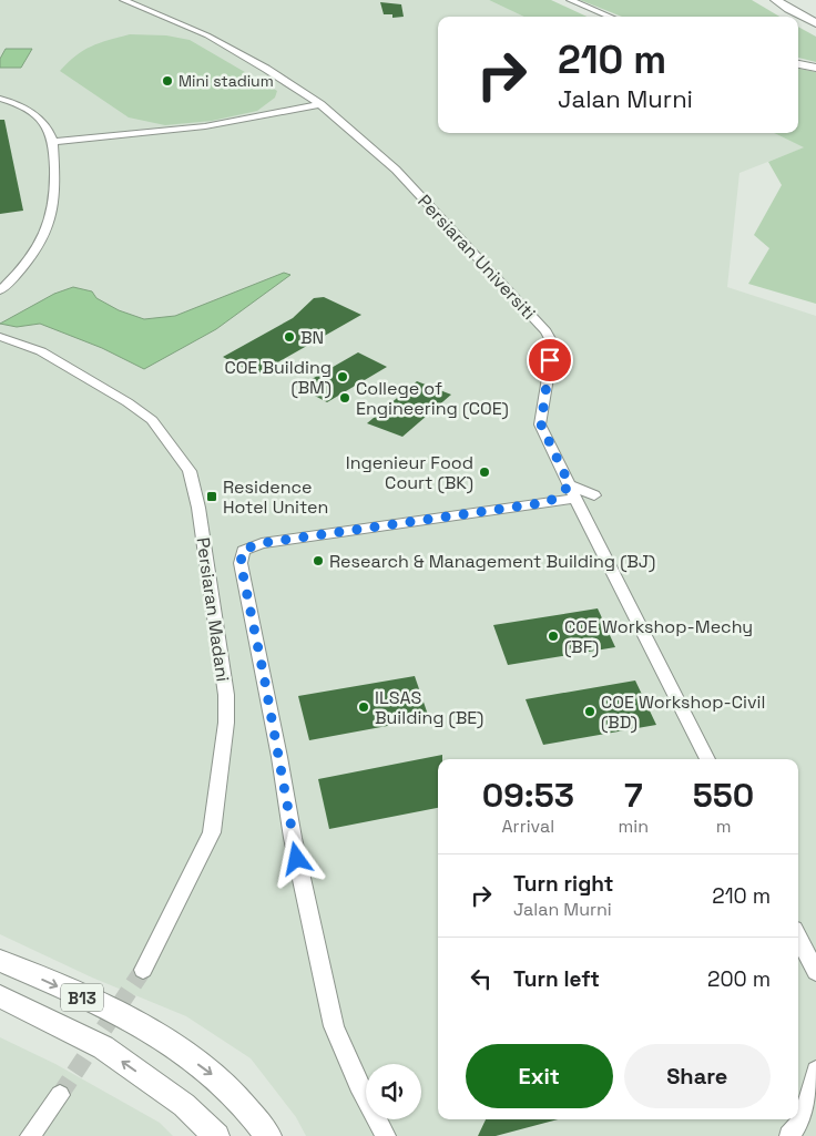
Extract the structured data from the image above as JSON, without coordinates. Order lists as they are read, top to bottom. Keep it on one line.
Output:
{"streets":{"main road":["B13"],"street":["Persiaran Universiti","Persiaran Madani"]},"places":{"other":["Mini stadium","BN","COE Building (BM)","College of Engineering (COE)","Ingenieur Food Court (BK)","Research & Management Building (BJ)","COE Workshop-Mechy (BF)","ILSAS Building (BE)","COE Workshop-Civil (BD)"],"transit":["Residence Hotel Uniten"]},"page":{"turn":["210 m","Jalan Murni"],"eta":["09:53","Arrival","7","min","550","m"],"list":[{"name":"Turn right","note":"Jalan Murni","value":"210 m"},{"name":"Turn left","value":"200 m"}],"buttons":["Exit","Share"]}}
